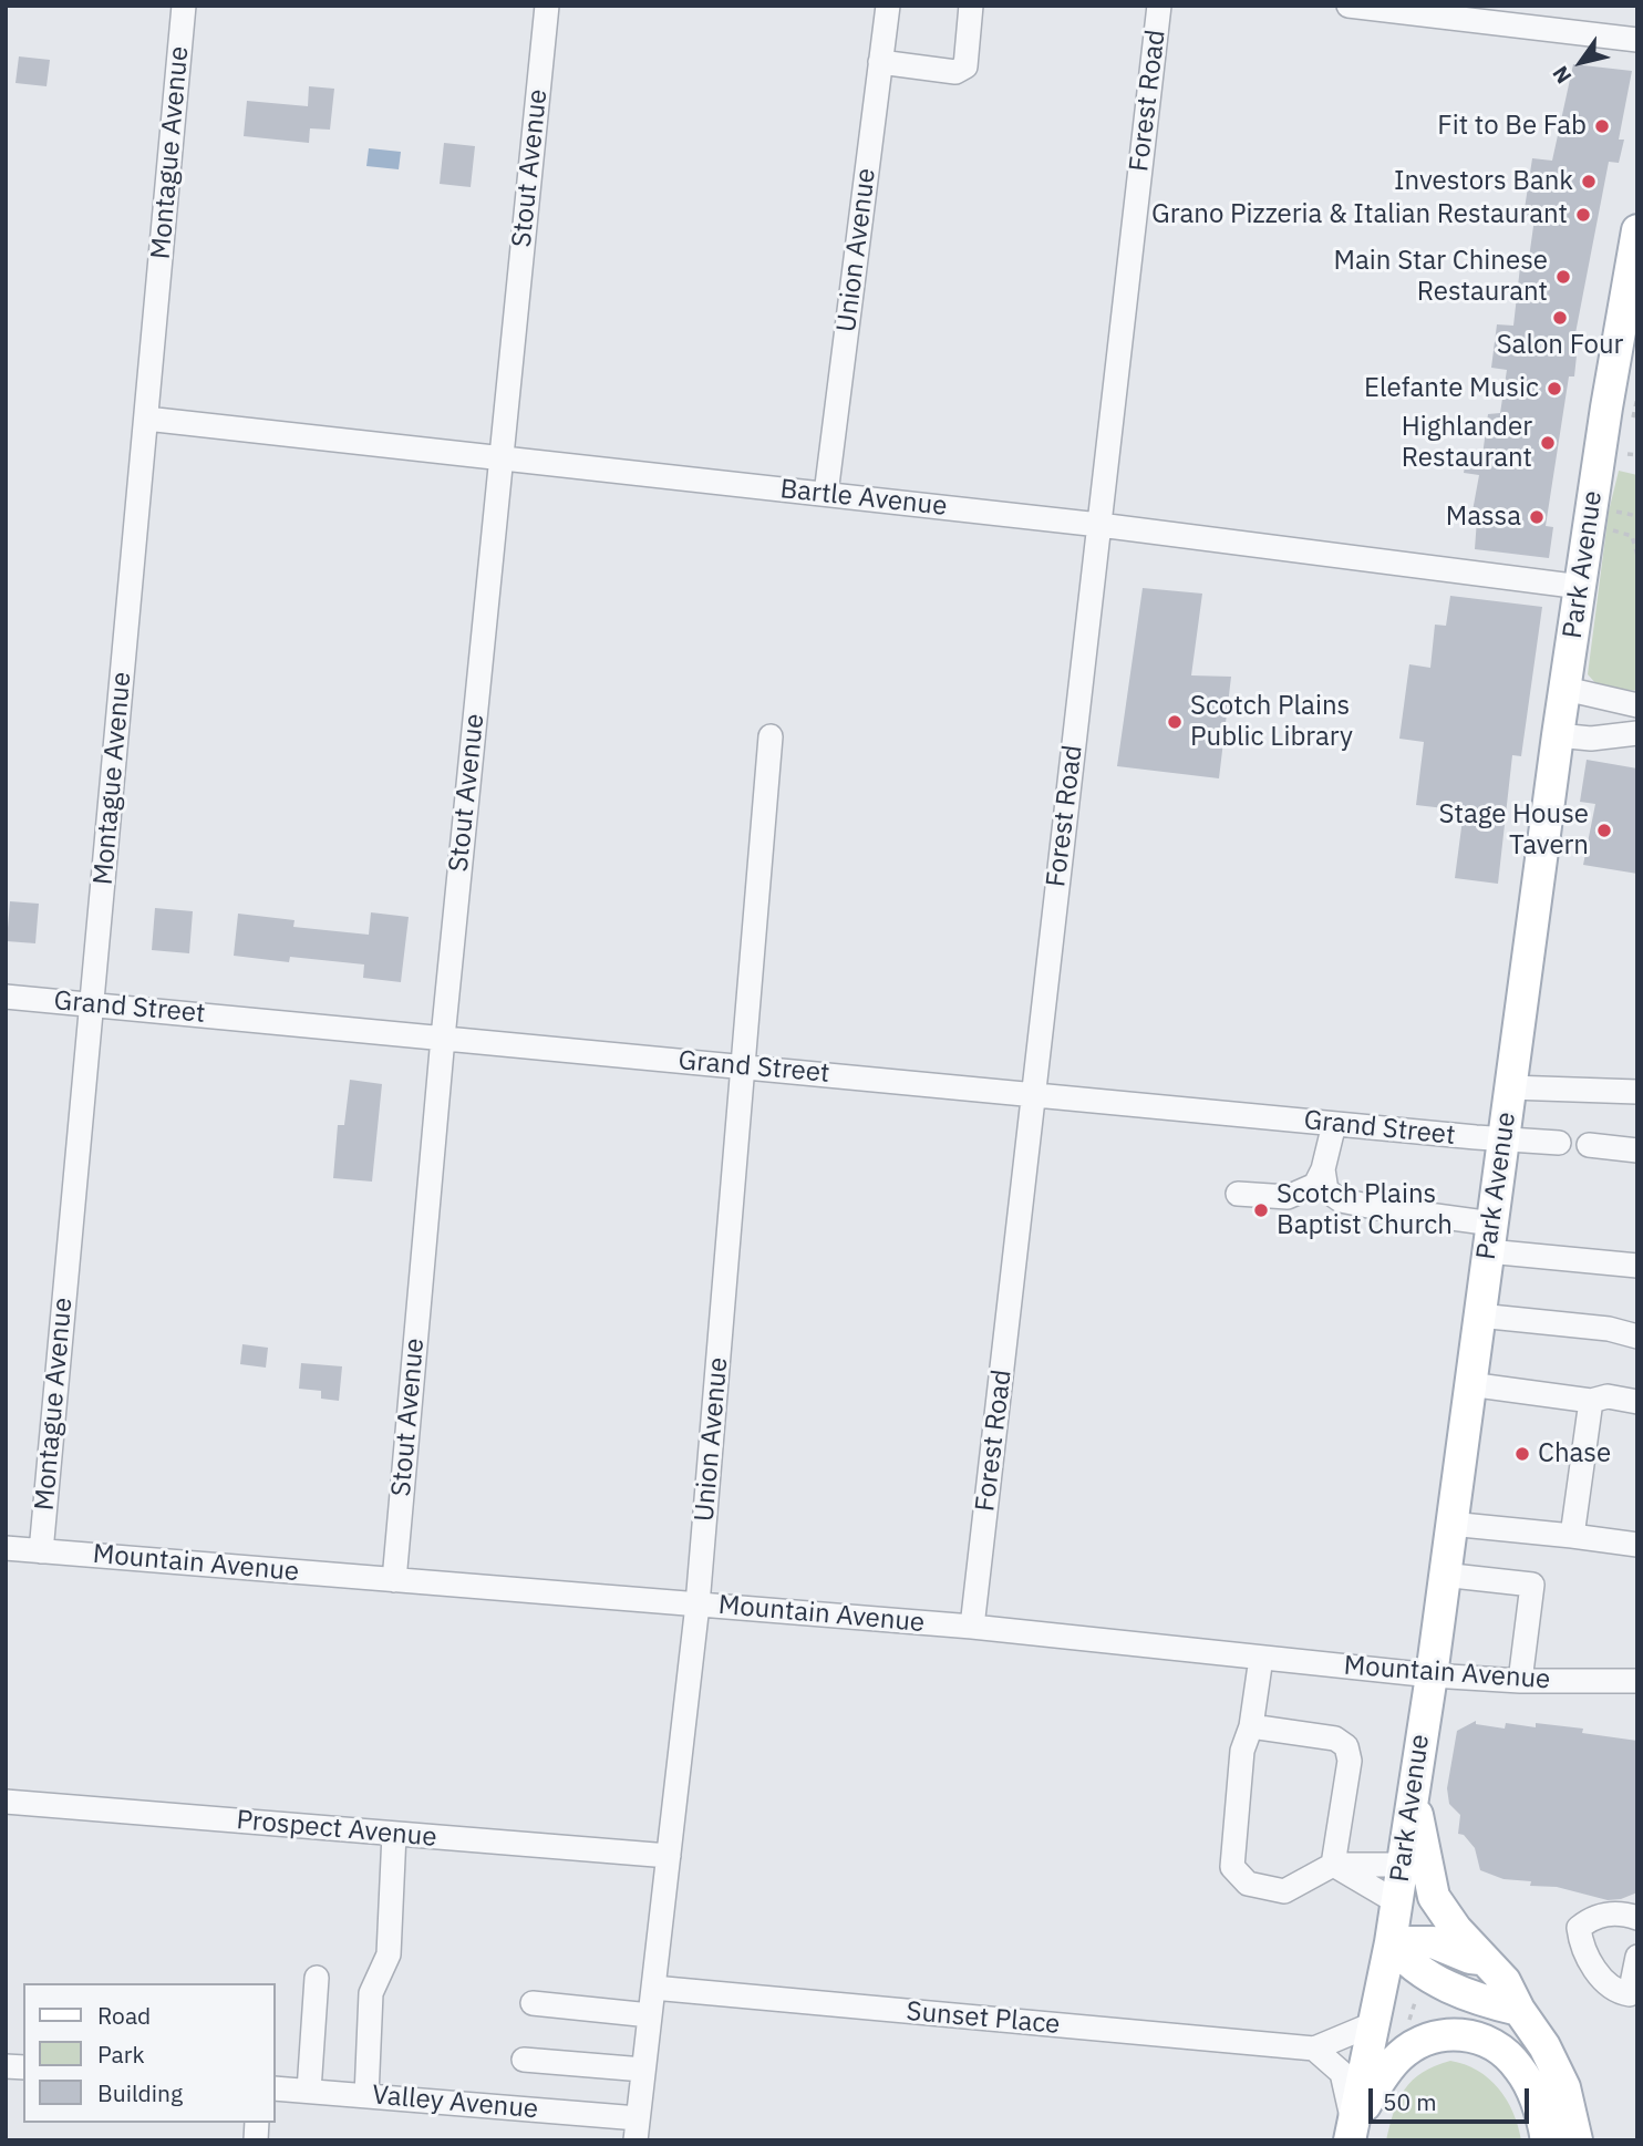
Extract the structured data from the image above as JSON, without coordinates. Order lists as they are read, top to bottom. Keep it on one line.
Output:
{"streets":{"main road":["Park Avenue"],"street":["Forest Road","Montague Avenue","Stout Avenue","Union Avenue","Bartle Avenue","Grand Street","Mountain Avenue","Prospect Avenue","Sunset Place","Valley Avenue"]},"crossings":[["Forest Road","Bartle Avenue"],["Forest Road","Grand Street"],["Forest Road","Mountain Avenue"],["Montague Avenue","Bartle Avenue"],["Montague Avenue","Grand Street"],["Montague Avenue","Mountain Avenue"],["Stout Avenue","Bartle Avenue"],["Stout Avenue","Grand Street"],["Stout Avenue","Mountain Avenue"],["Union Avenue","Bartle Avenue"],["Union Avenue","Grand Street"],["Union Avenue","Mountain Avenue"],["Union Avenue","Prospect Avenue"],["Union Avenue","Sunset Place"],["Union Avenue","Valley Avenue"],["Bartle Avenue","Park Avenue"],["Park Avenue","Grand Street"],["Park Avenue","Mountain Avenue"],["Park Avenue","Sunset Place"]],"places":["Fit to Be Fab","Investors Bank","Grano Pizzeria & Italian Restaurant","Main Star Chinese Restaurant","Salon Four","Elefante Music","Highlander Restaurant","Massa","Scotch Plains Public Library","Stage House Tavern","Scotch Plains Baptist Church","Chase"],"legend":["Road","Park","Building"],"scale_bar":"50 m","north":"bottom left"}
